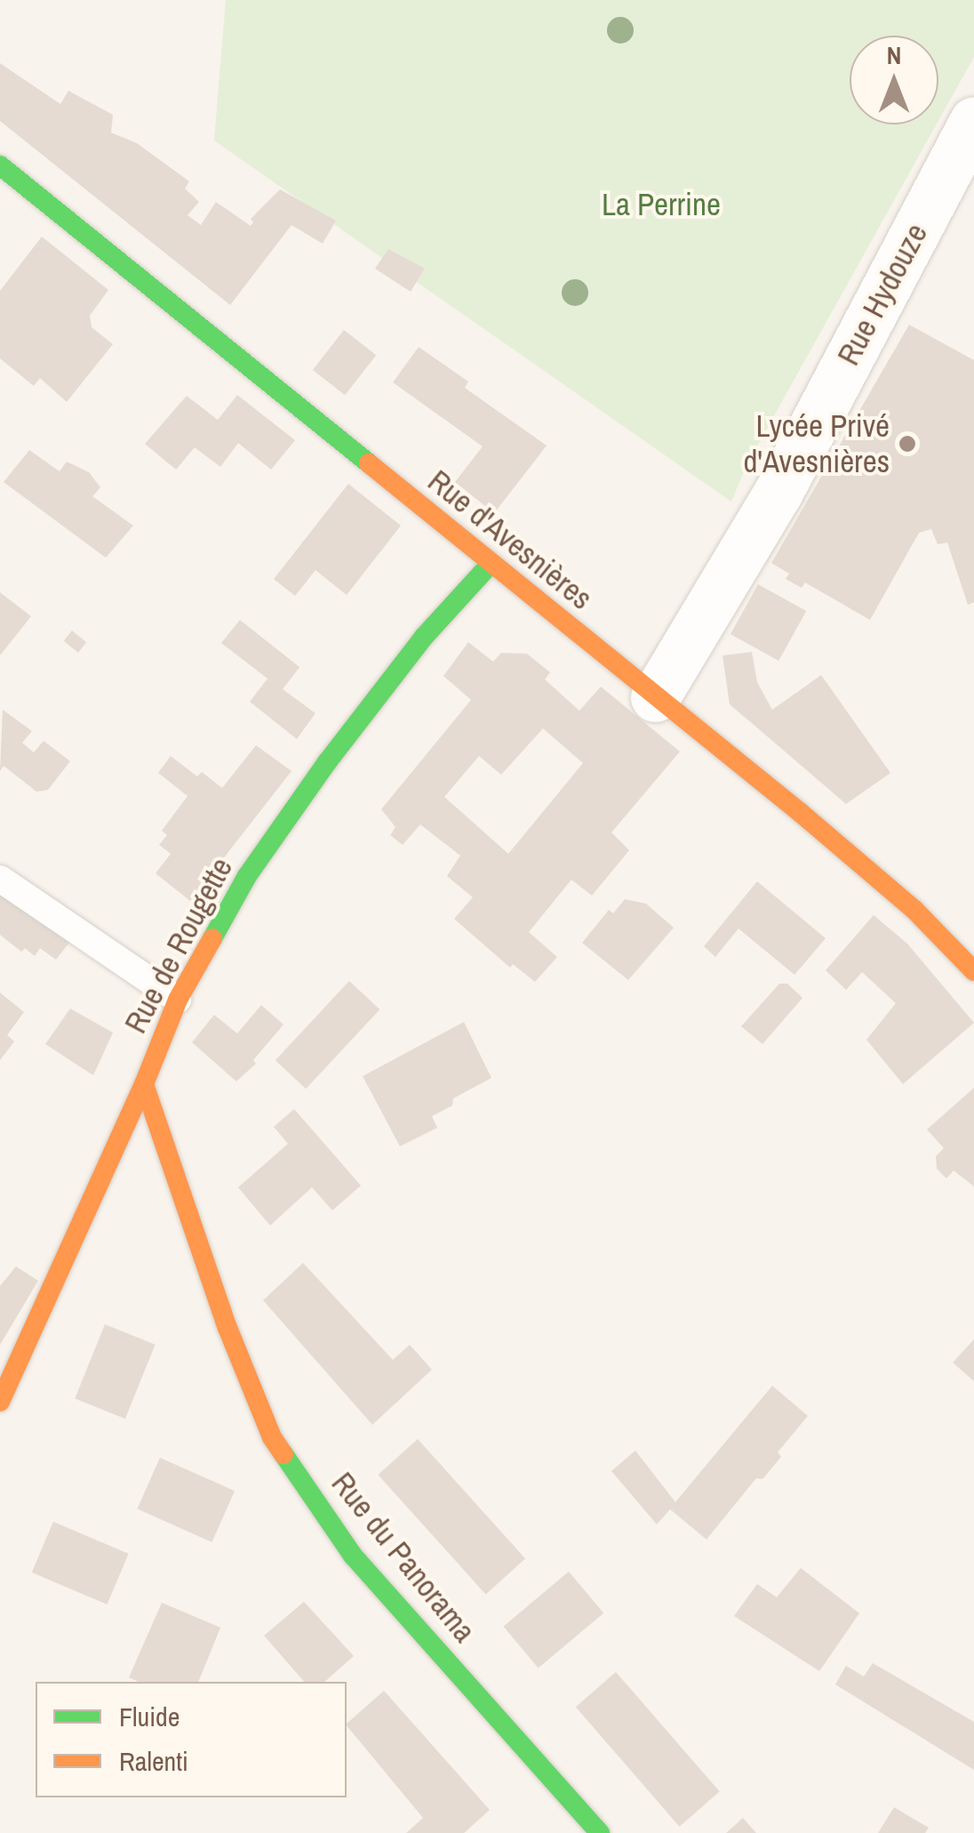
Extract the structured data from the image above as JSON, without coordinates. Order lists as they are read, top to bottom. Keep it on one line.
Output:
{"streets":{"street":["Rue Hydouze","Rue d'Avesnières","Rue de Rougette","Rue du Panorama"]},"crossings":[["Rue Hydouze","Rue d'Avesnières"],["Rue d'Avesnières","Rue de Rougette"],["Rue de Rougette","Rue du Panorama"]],"parks":["La Perrine"],"places":["Lycée Privé d'Avesnières"],"legend":["Fluide","Ralenti"],"north":"top"}
